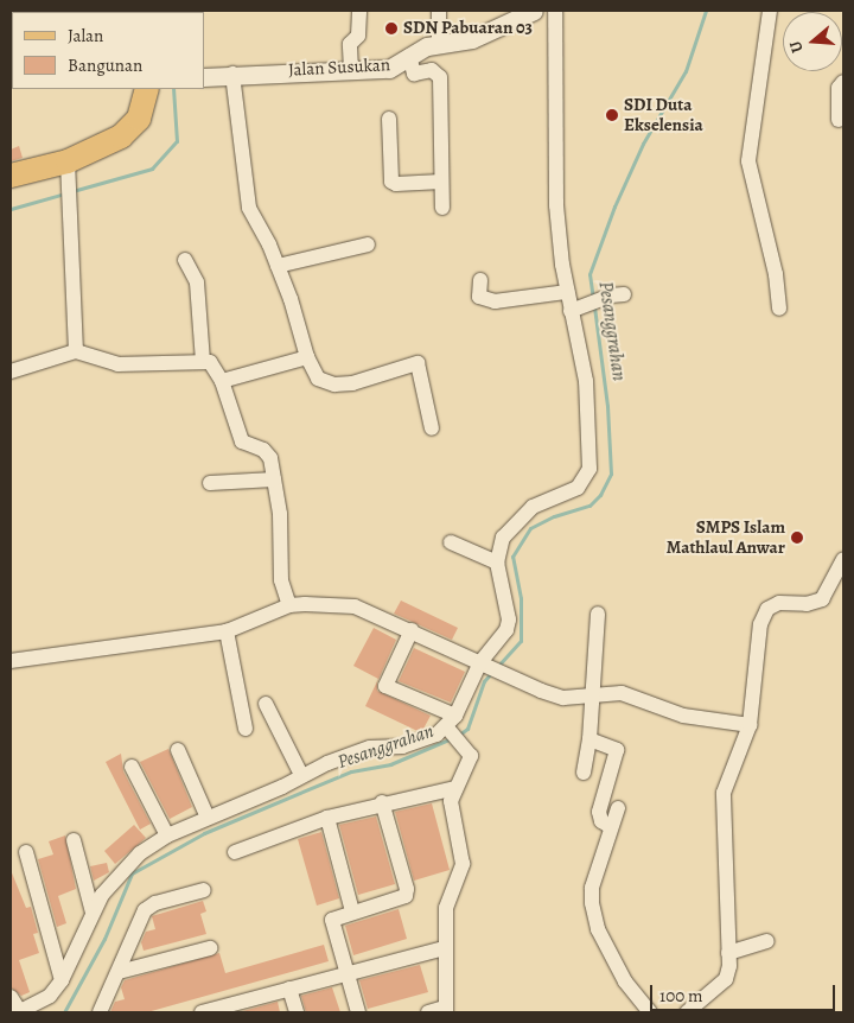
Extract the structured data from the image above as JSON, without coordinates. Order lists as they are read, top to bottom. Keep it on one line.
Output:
{"streets":{"street":["Jalan Susukan"]},"water":["Pesanggrahan"],"places":["SDN Pabuaran 03","SDI Duta Ekselensia","SMPS Islam Mathlaul Anwar"],"legend":["Jalan","Bangunan"],"scale_bar":"100 m","north":"left"}
